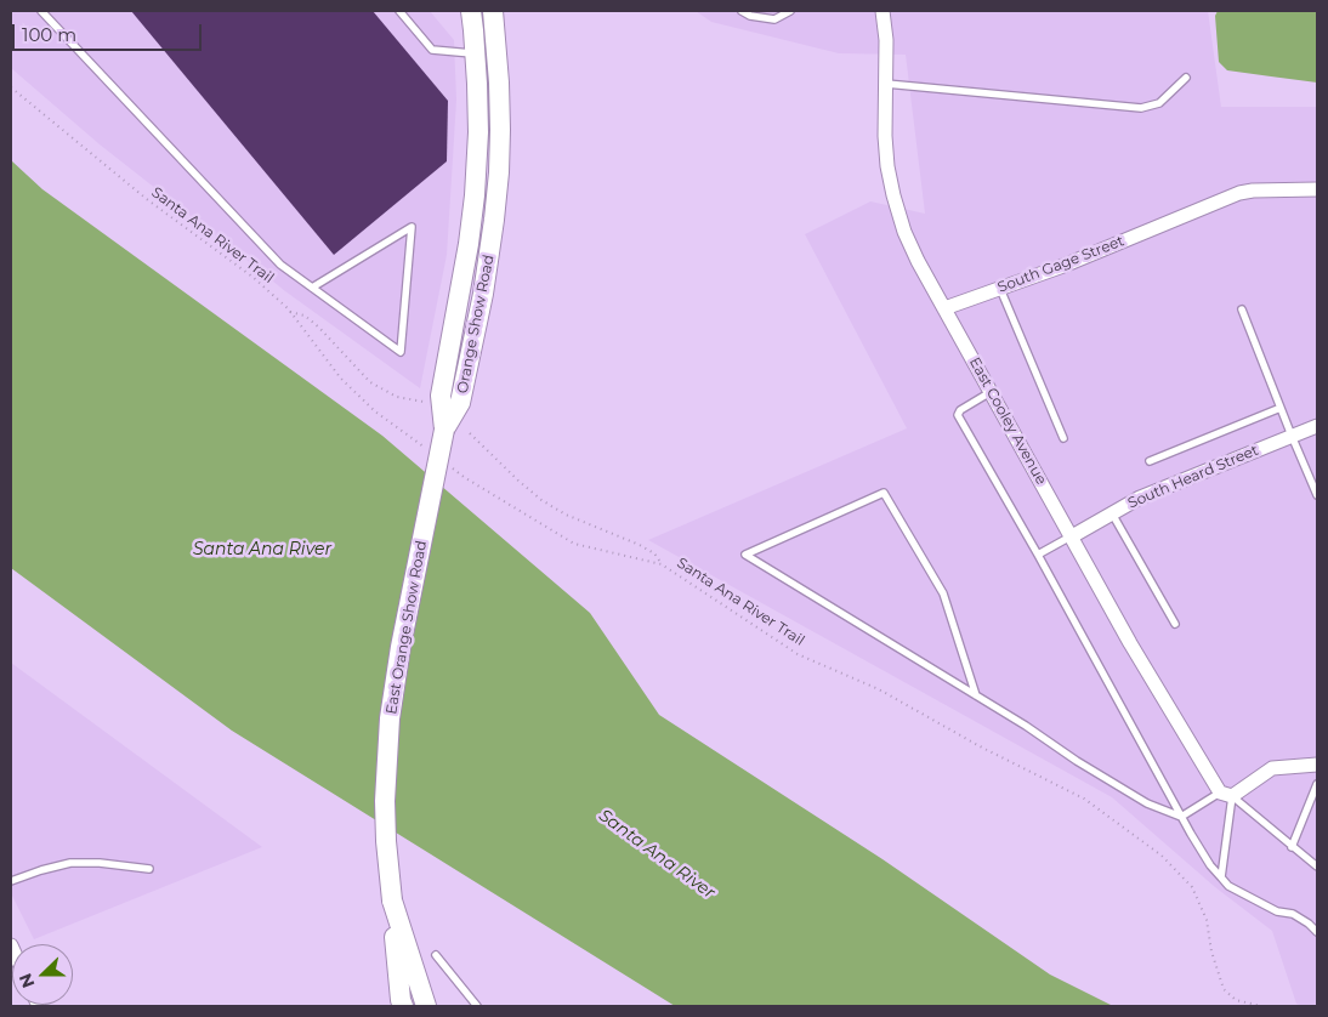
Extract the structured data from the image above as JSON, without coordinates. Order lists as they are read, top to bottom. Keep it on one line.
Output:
{"streets":{"main road":["Orange Show Road","East Orange Show Road"],"street":["South Gage Street","East Cooley Avenue","South Heard Street"],"path":["Santa Ana River Trail"]},"crossings":[["South Gage Street","East Cooley Avenue"],["Orange Show Road","East Orange Show Road"],["East Cooley Avenue","South Heard Street"]],"water":["Santa Ana River"],"scale_bar":"100 m","north":"left"}
